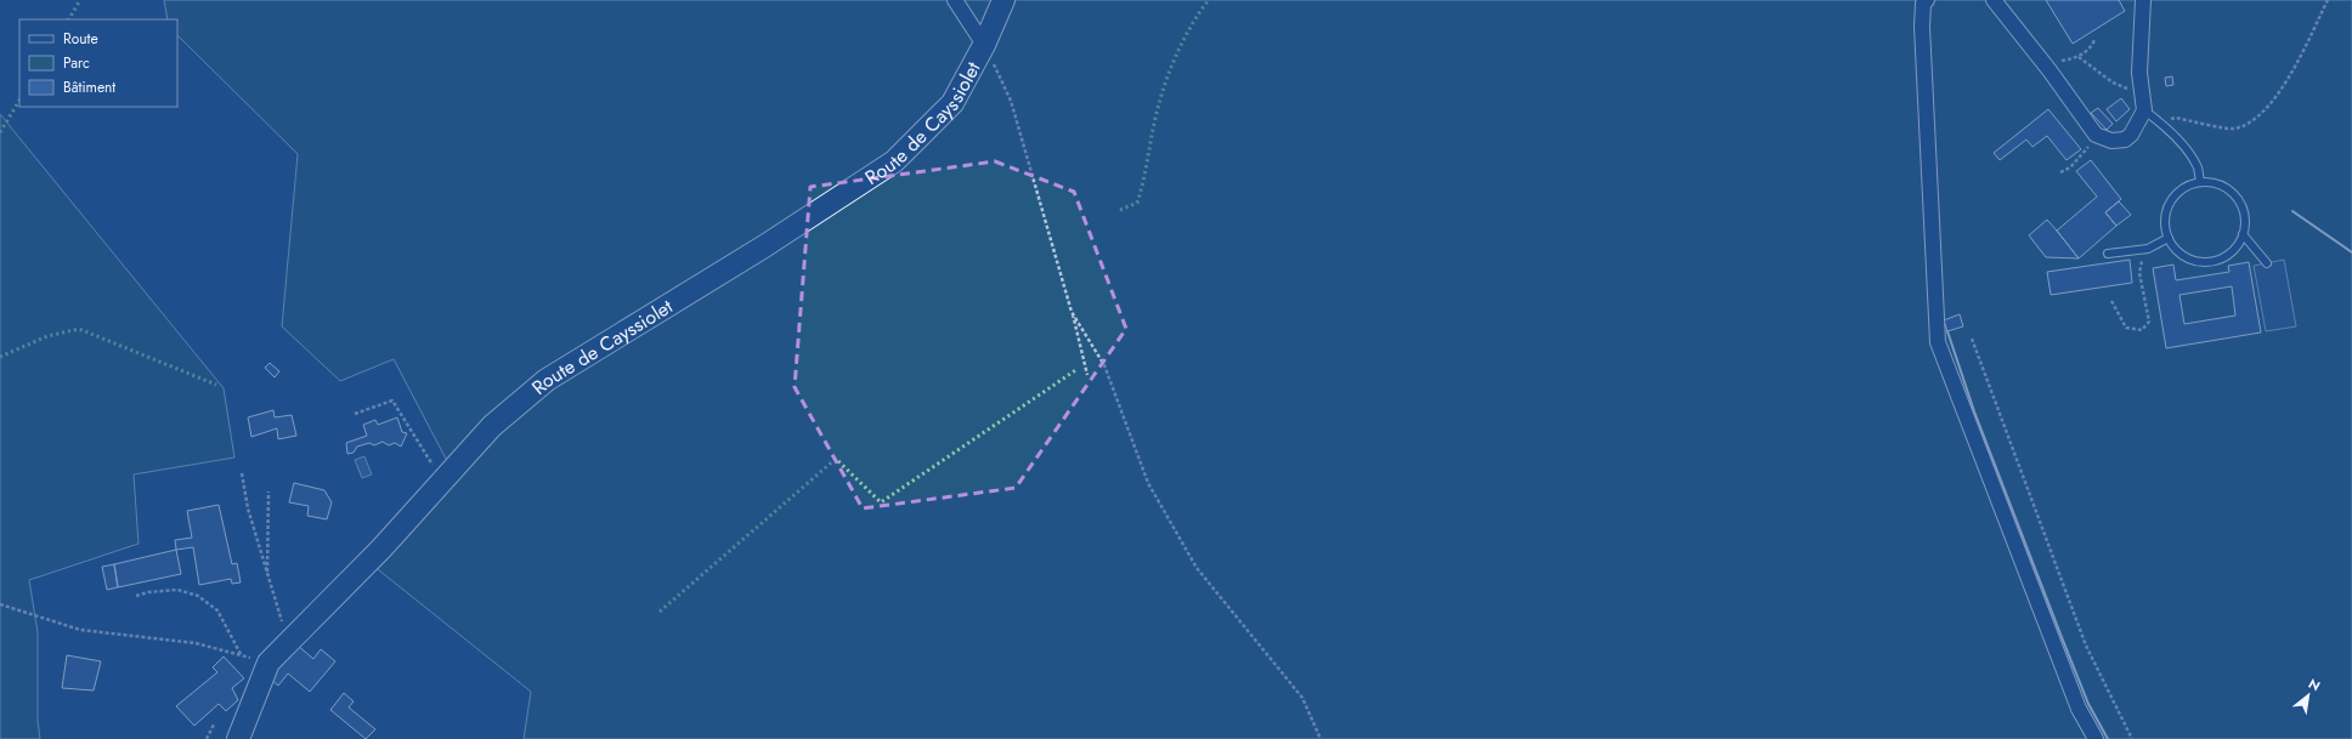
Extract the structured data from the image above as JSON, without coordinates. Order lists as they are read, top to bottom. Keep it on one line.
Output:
{"streets":{"street":["Route de Cayssiolet"]},"legend":["Route","Parc","Bâtiment"],"north":"top right"}
